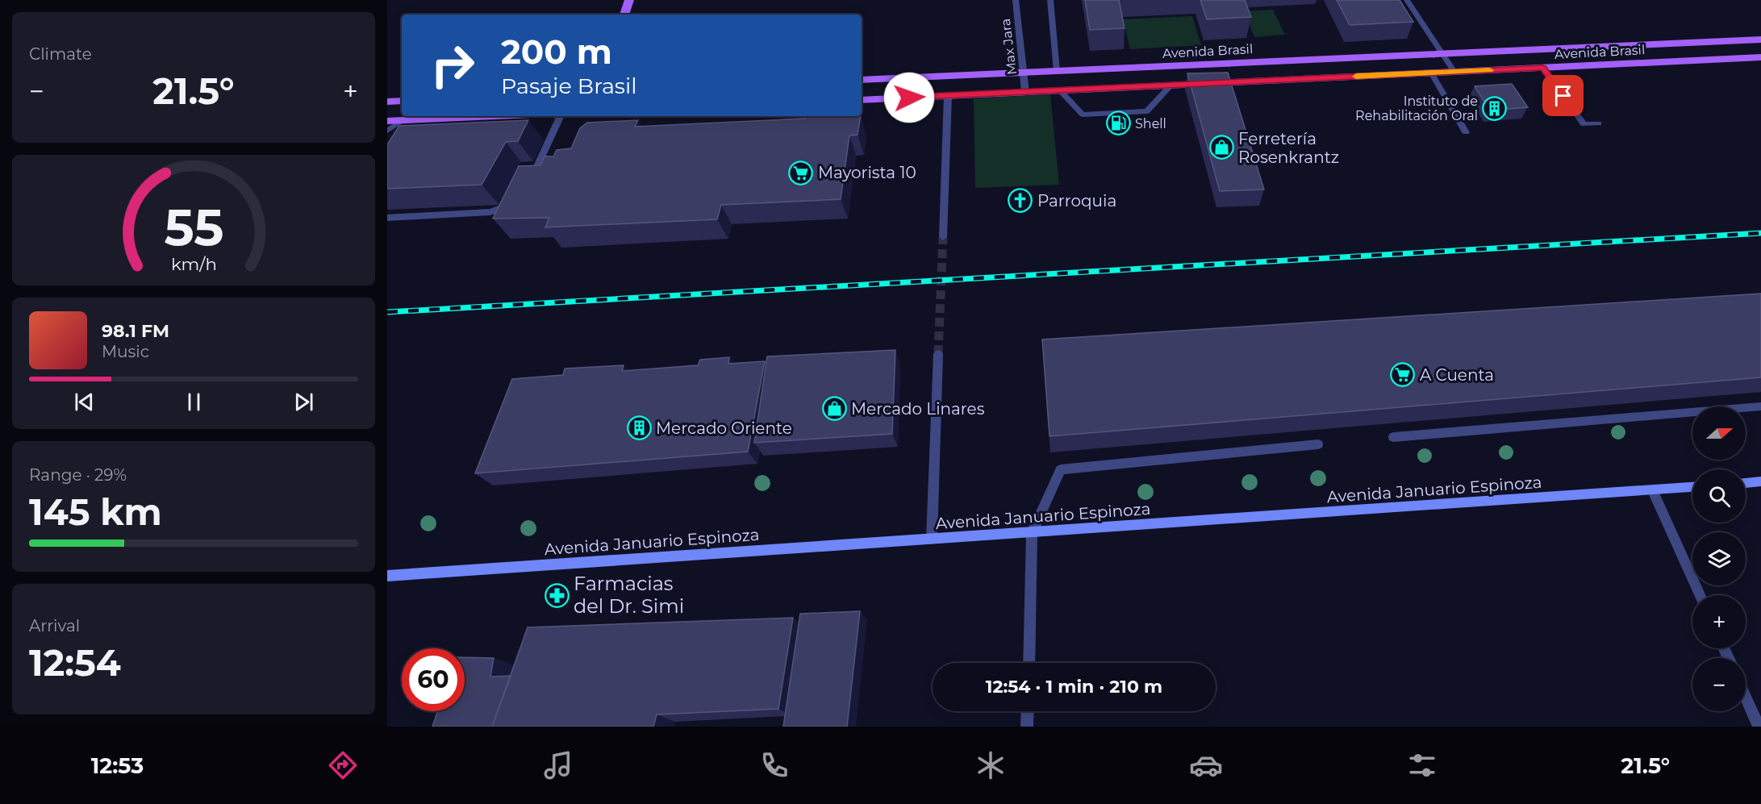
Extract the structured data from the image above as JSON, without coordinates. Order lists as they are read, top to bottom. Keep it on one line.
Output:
{"streets":{"main road":["Avenida Brasil","Avenida Januario Espinoza"],"street":["Max Jara"]},"crossings":[["Max Jara","Avenida Brasil"]],"places":{"building":["Instituto de Rehabilitación Oral","Mercado Oriente"],"fuel station":["Shell"],"shop":["Ferretería Rosenkrantz","Mercado Linares"],"supermarket":["Mayorista 10","A Cuenta"],"church":["Parroquia"],"pharmacy":["Farmacias del Dr. Simi"]},"north":"right","page":{"tile":["Climate",["Range · 29%","145 km"],["Arrival","12:54"]],"turn":["200 m","Pasaje Brasil"],"heat":["−","21.5°","+"],"song":["98.1 FM","Music"],"map_buttons":["+","−"],"limit":"60","trip":"12:54 · 1 min · 210 m","tabs":["12:53","21.5°"],"gauge":["55","km/h"]}}
